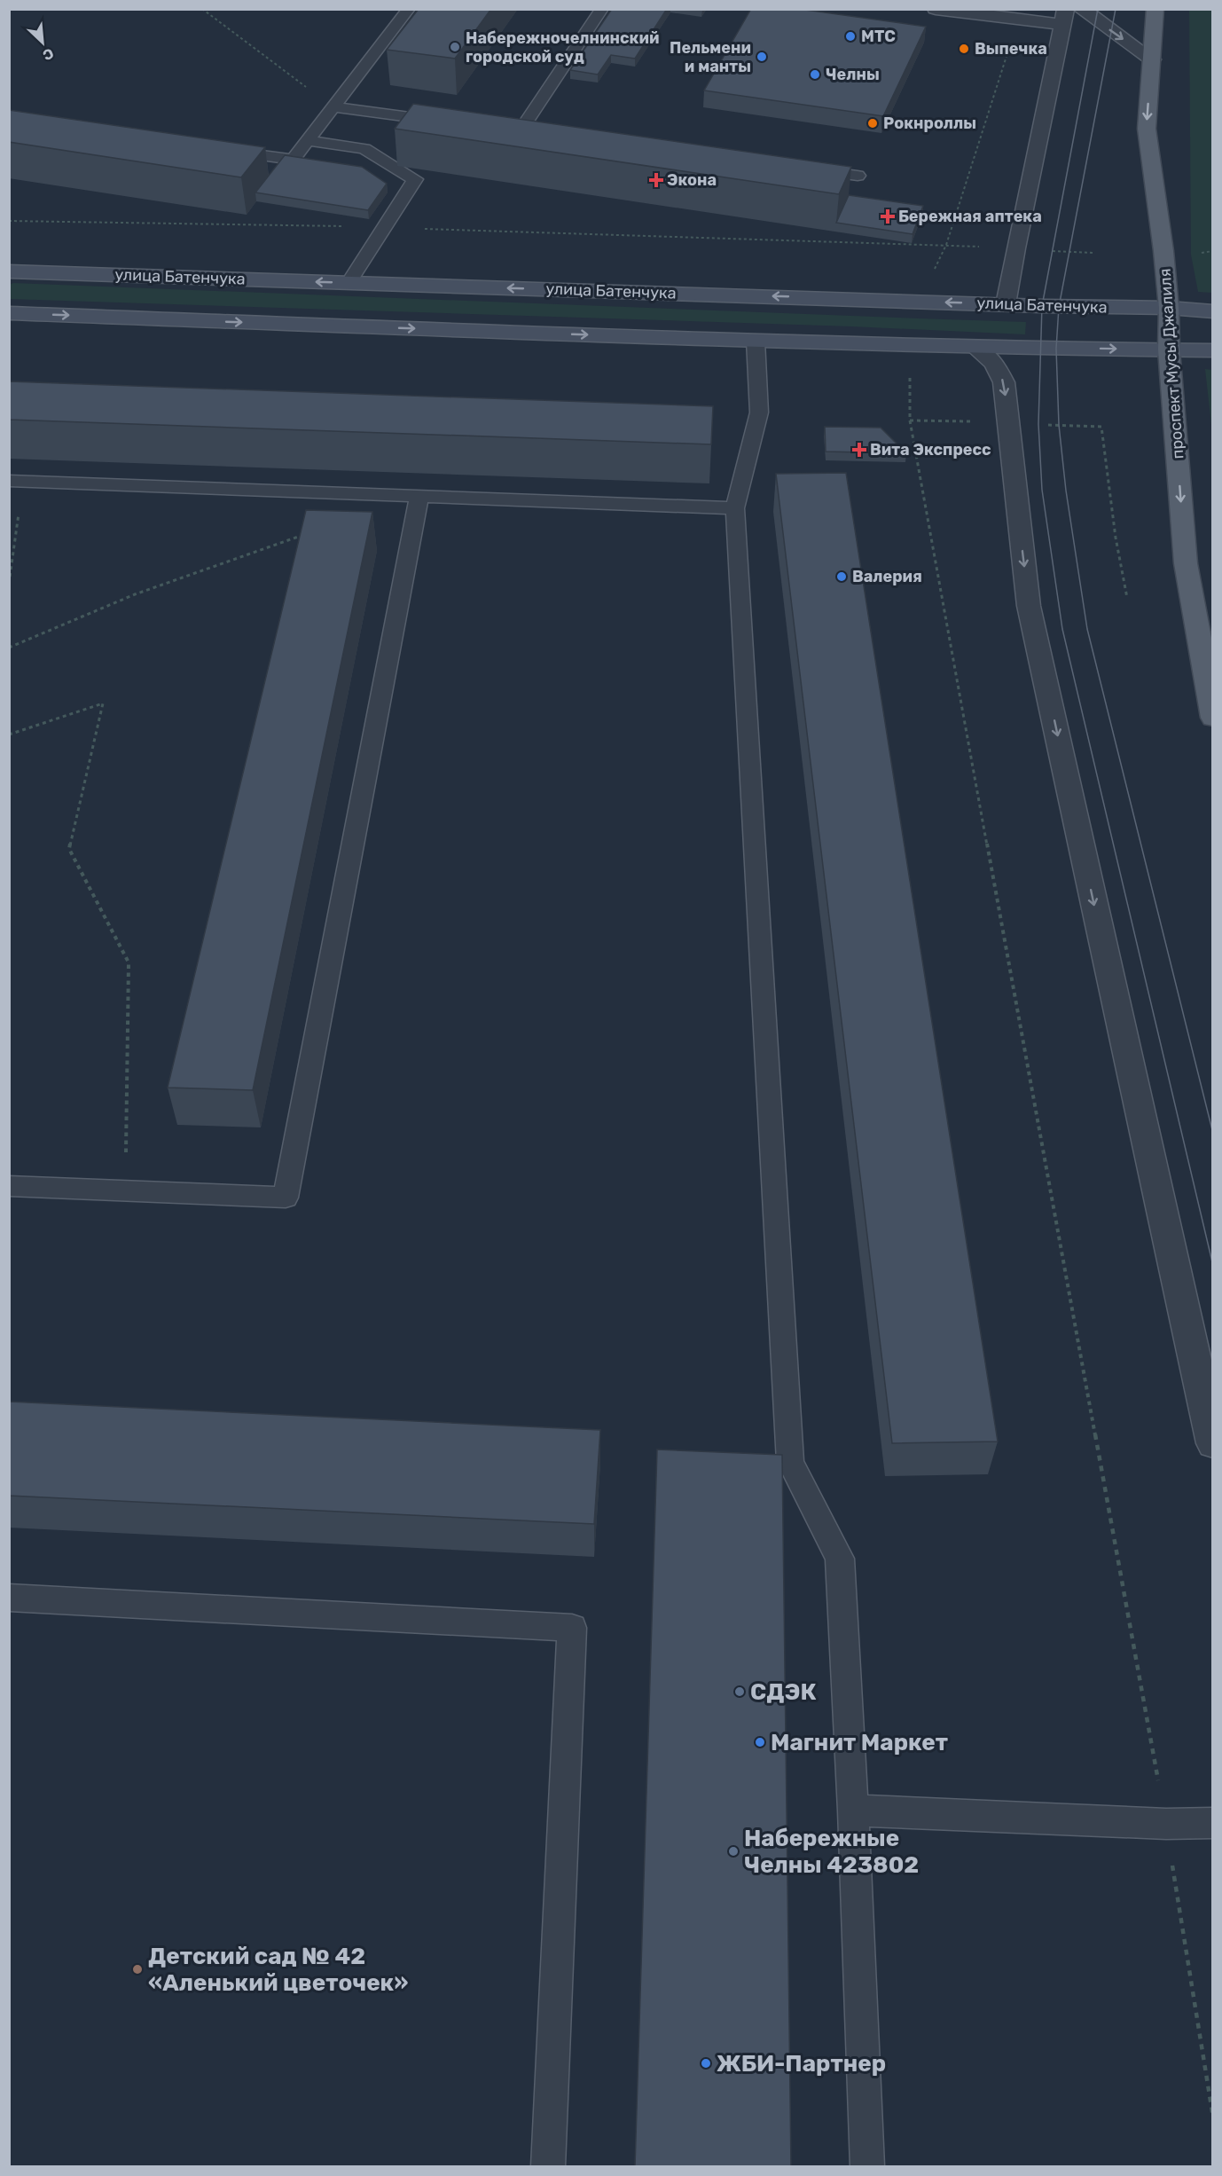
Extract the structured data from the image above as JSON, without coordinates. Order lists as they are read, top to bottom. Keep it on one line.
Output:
{"streets":{"main road":["улица Батенчука","проспект Мусы Джалиля"]},"crossings":[["улица Батенчука","проспект Мусы Джалиля"]],"one_way":["проспект Мусы Джалиля"],"places":{"other":["МТС","Набережночелнинский городской суд","Выпечка","Пельмени и манты","Челны","Рокнроллы","Валерия","СДЭК","Магнит Маркет","Набережные Челны 423802","Детский сад № 42 «Аленький цветочек»","ЖБИ-Партнер"],"health":["Экона","Бережная аптека","Вита Экспресс"]},"north":"bottom right"}
